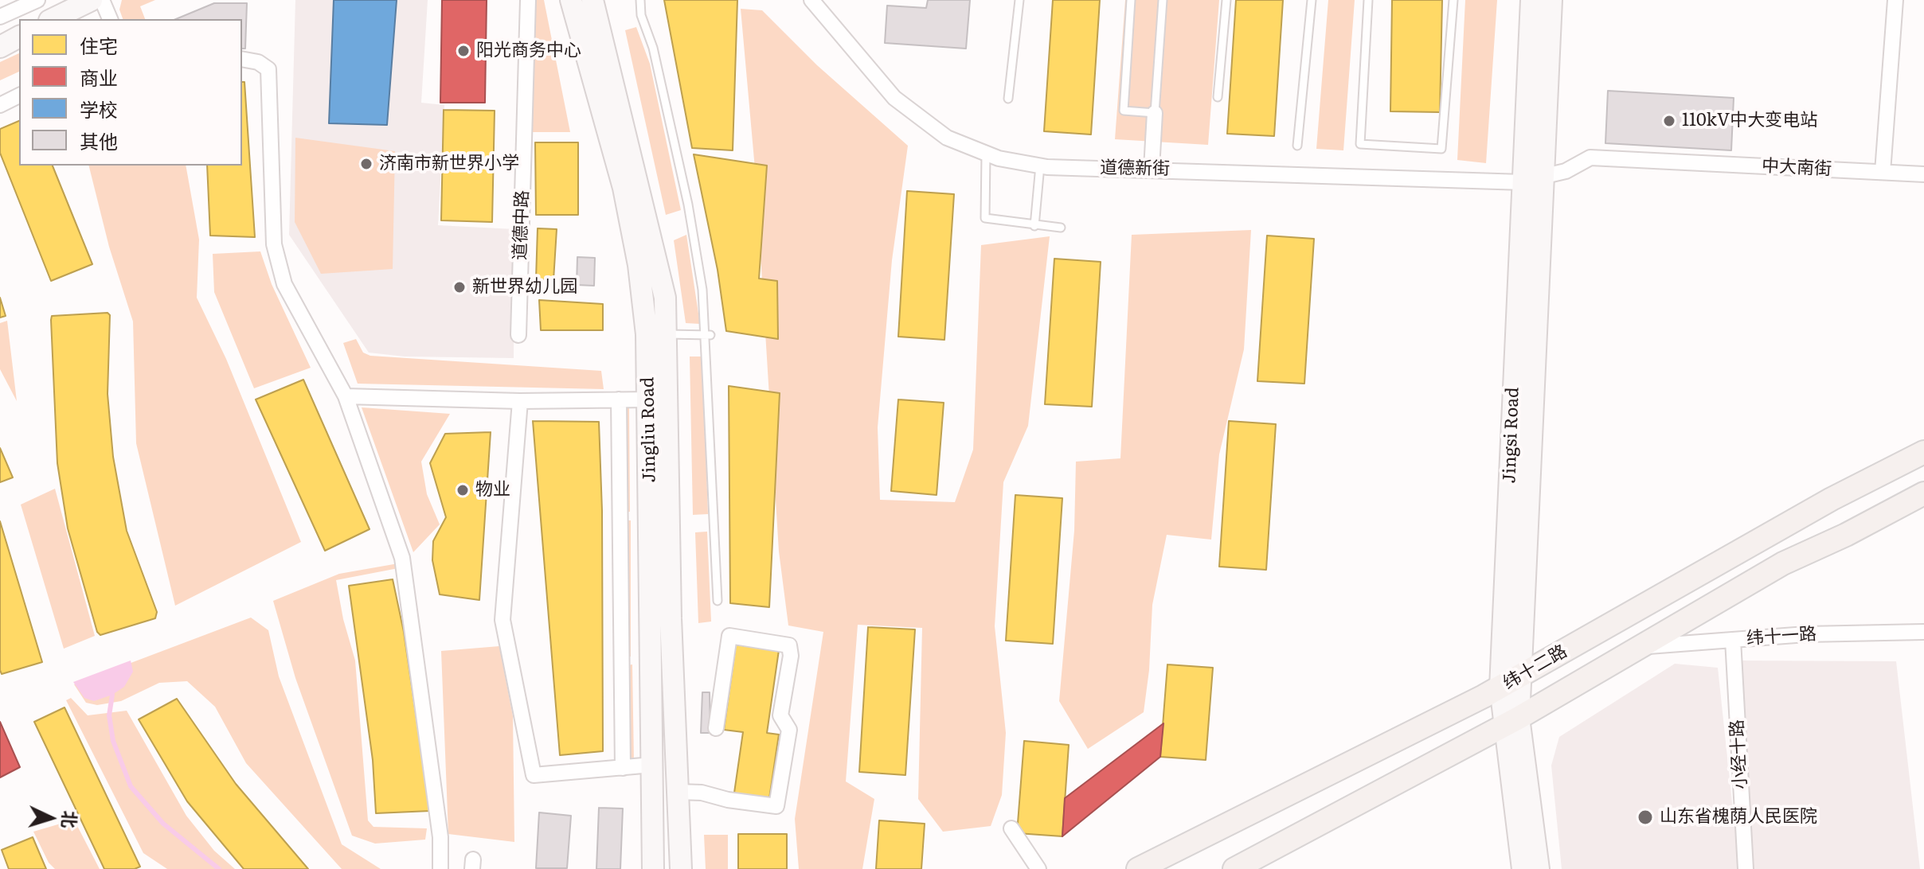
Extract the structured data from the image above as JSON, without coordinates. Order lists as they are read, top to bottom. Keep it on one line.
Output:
{"streets":{"main road":["Jingliu Road","Jingsi Road","纬十二路"],"street":["中大南街","道德新街","道德中路","纬十一路","小经十路"]},"crossings":[["中大南街","道德新街"],["中大南街","Jingsi Road"],["道德新街","Jingsi Road"],["Jingsi Road","纬十二路"],["纬十一路","纬十二路"],["纬十一路","小经十路"]],"places":["阳光商务中心","110kV中大变电站","济南市新世界小学","新世界幼儿园","物业","山东省槐荫人民医院"],"legend":["住宅","商业","学校","其他"],"north":"right"}
